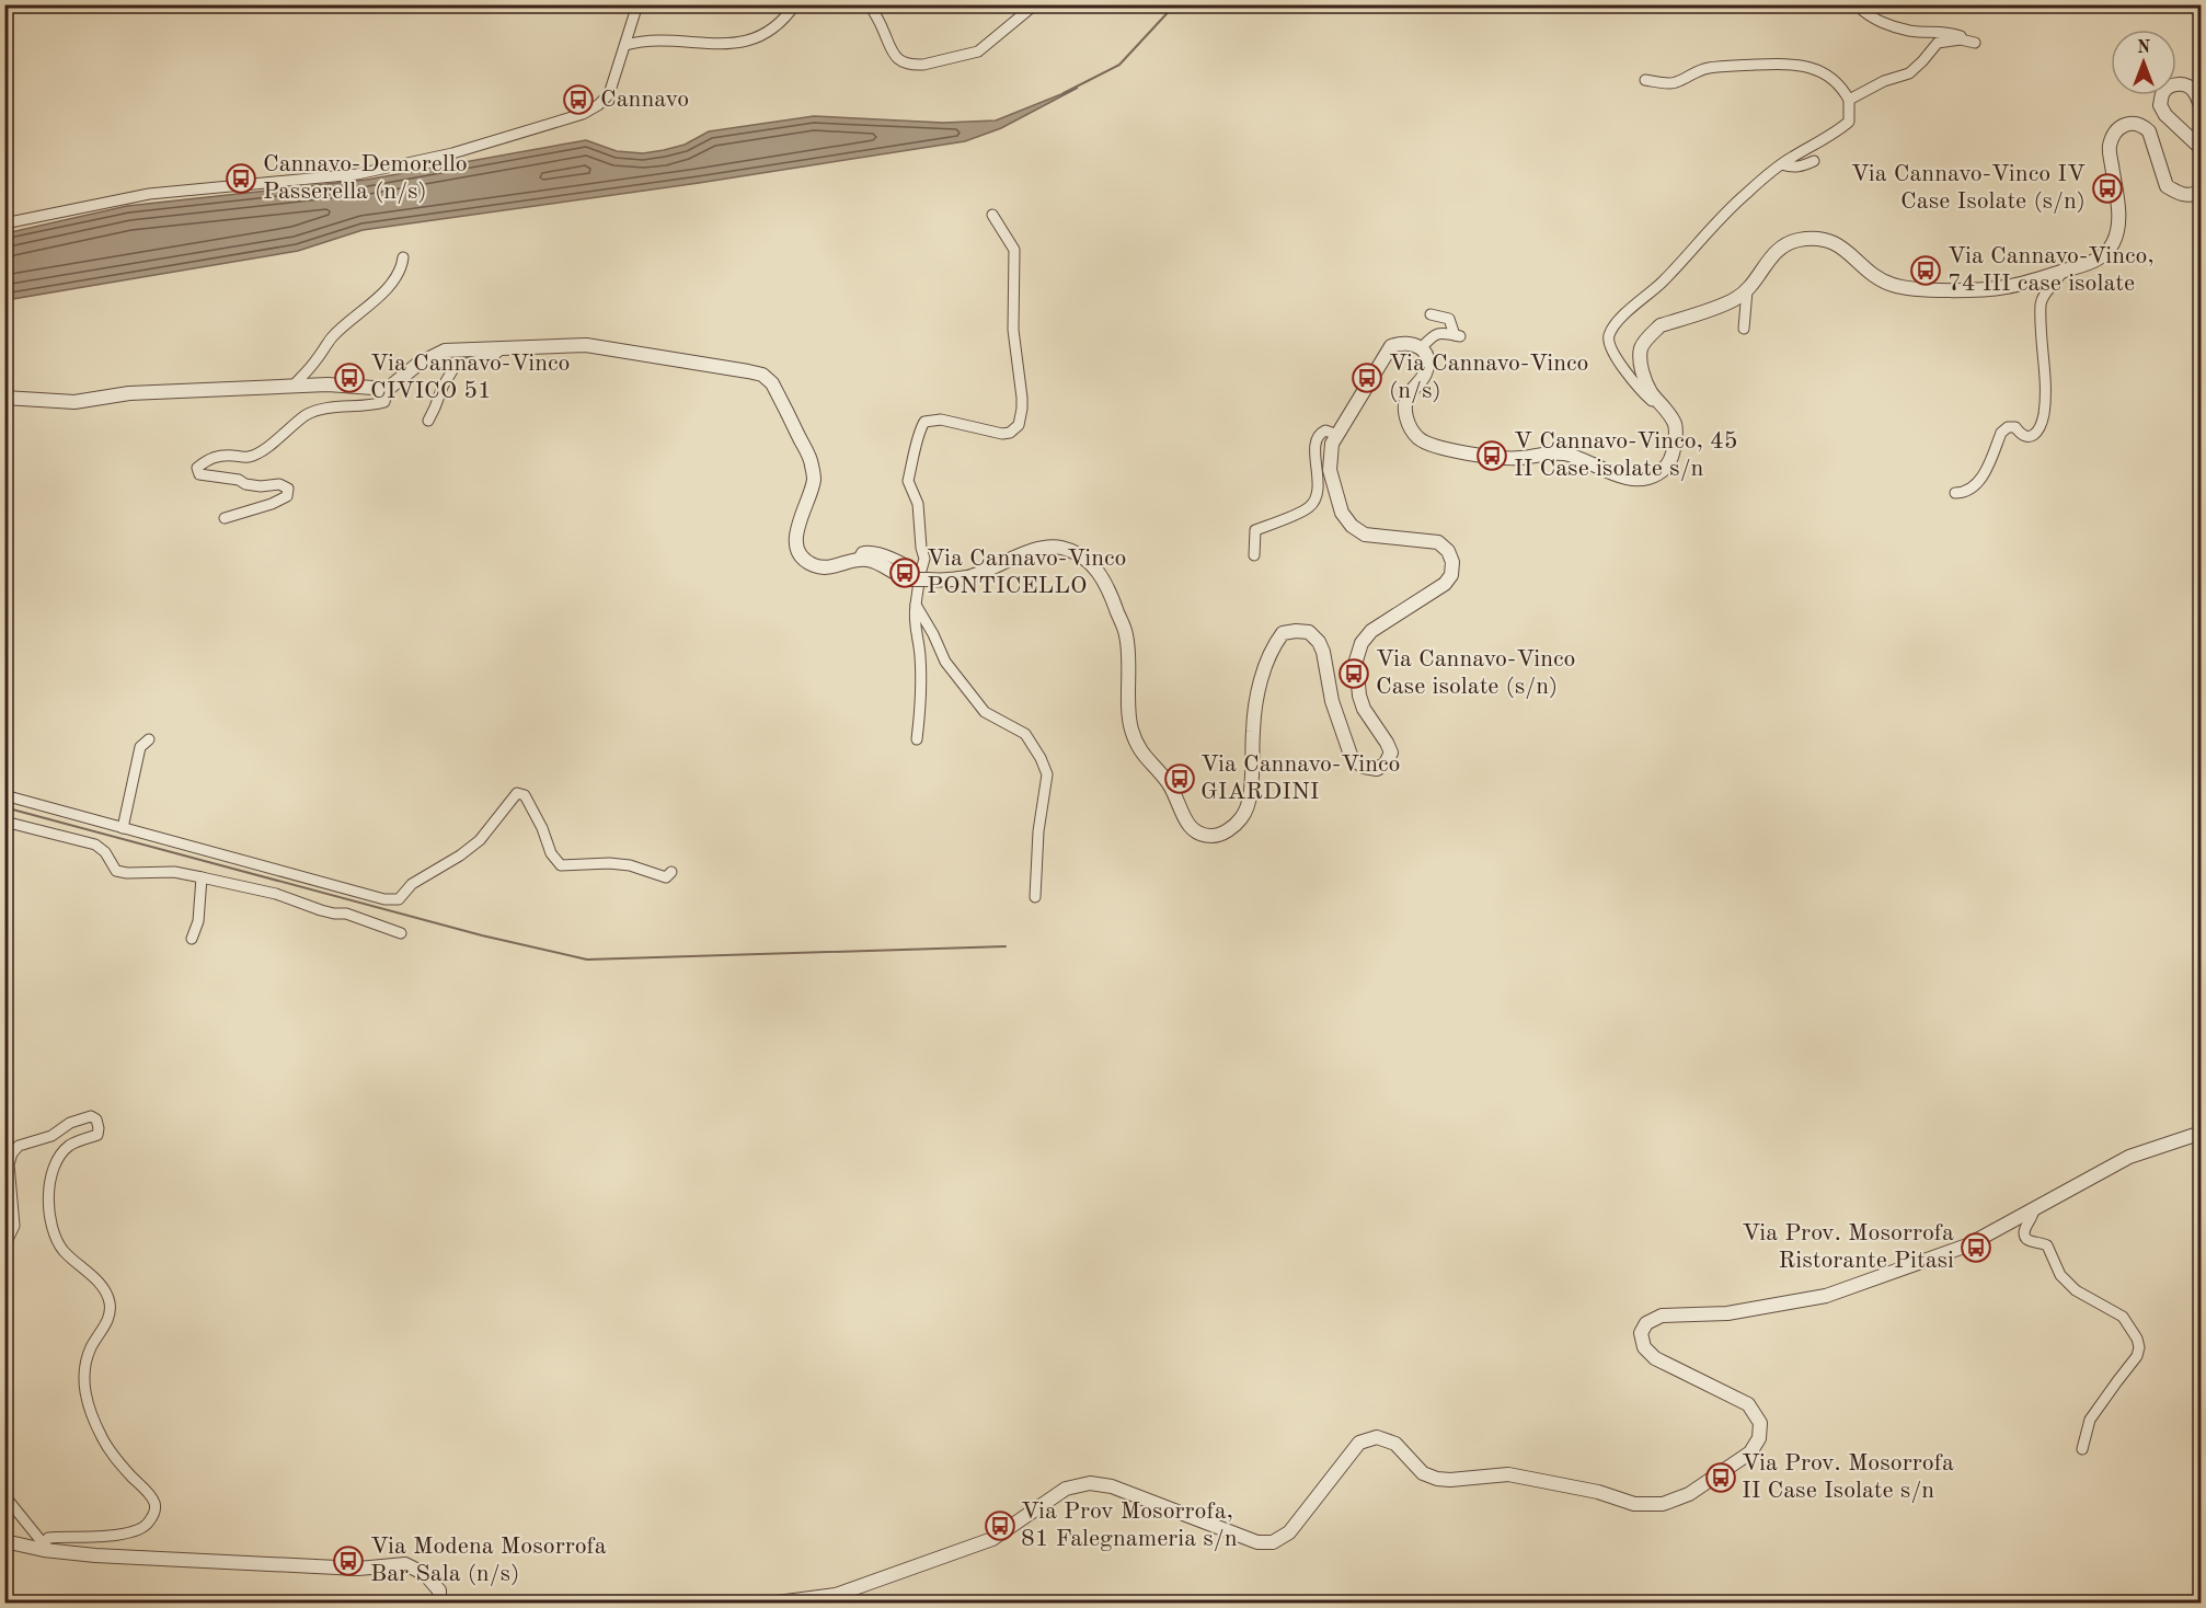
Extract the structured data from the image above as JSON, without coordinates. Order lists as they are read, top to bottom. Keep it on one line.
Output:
{"places":{"bus stop":["Cannavo","Cannavo-Demorello Passerella (n/s)","Via Cannavo-Vinco IV Case Isolate (s/n)","Via Cannavo-Vinco, 74 III case isolate","Via Cannavo-Vinco CIVICO 51","Via Cannavo-Vinco (n/s)","V Cannavo-Vinco, 45 II Case isolate s/n","Via Cannavo-Vinco PONTICELLO","Via Cannavo-Vinco Case isolate (s/n)","Via Cannavo-Vinco GIARDINI","Via Prov. Mosorrofa Ristorante Pitasi","Via Prov. Mosorrofa II Case Isolate s/n","Via Prov Mosorrofa, 81 Falegnameria s/n","Via Modena Mosorrofa Bar Sala (n/s)"]},"north":"top"}
